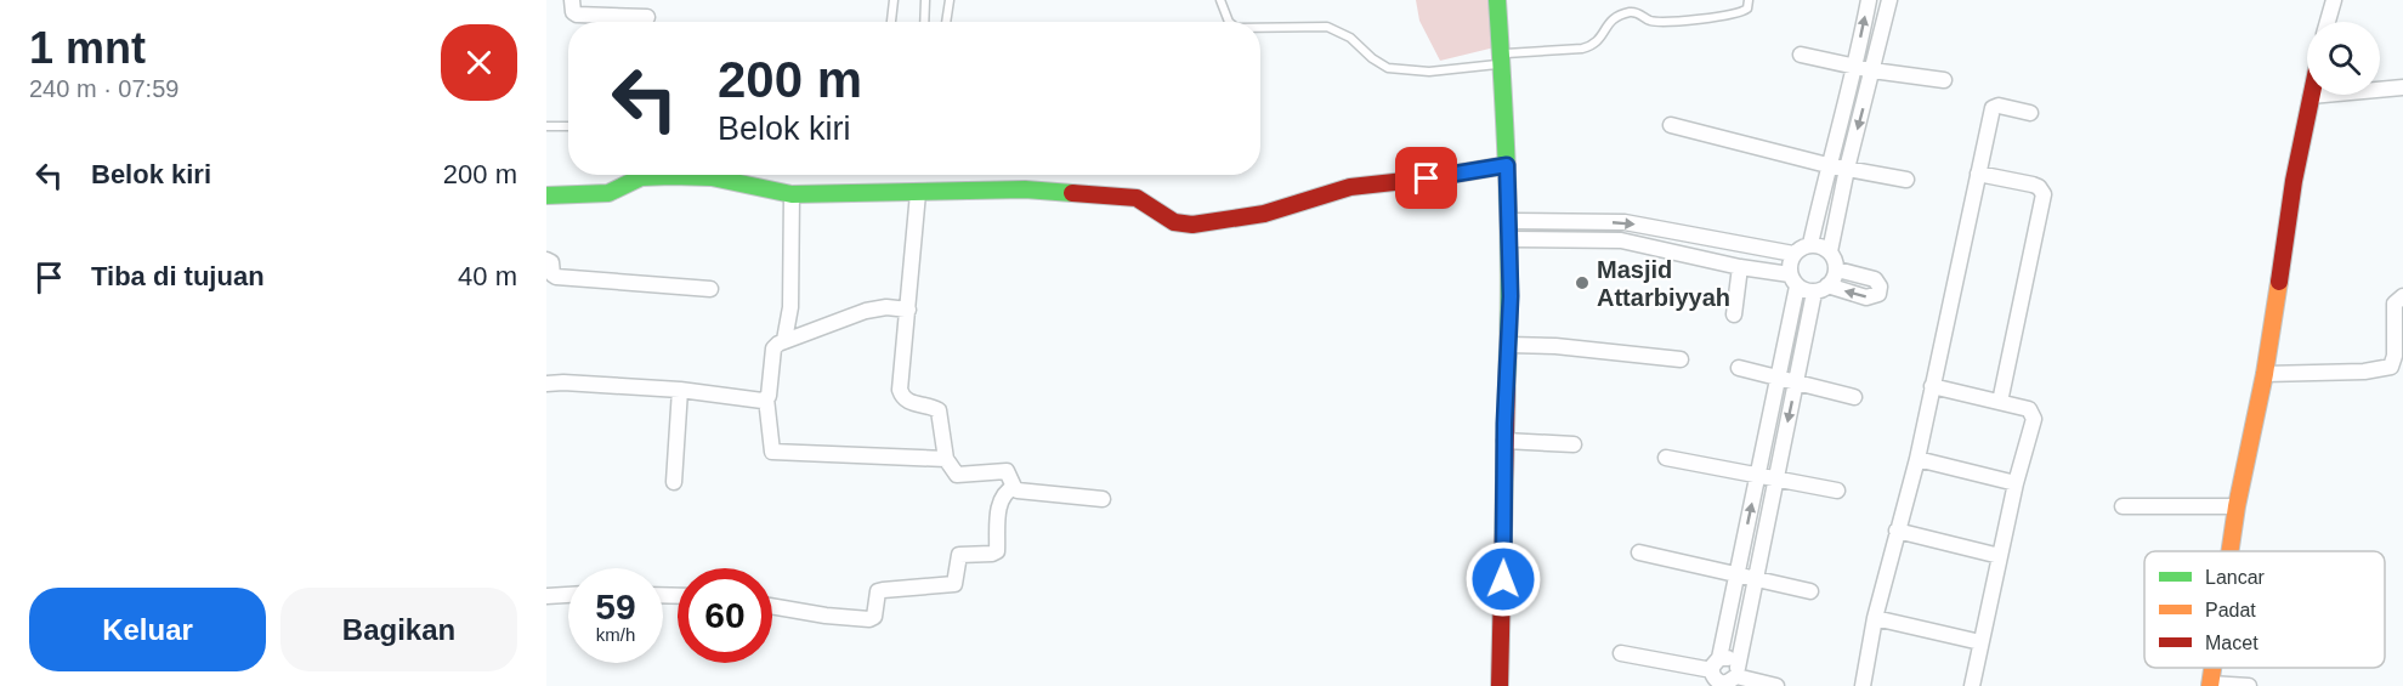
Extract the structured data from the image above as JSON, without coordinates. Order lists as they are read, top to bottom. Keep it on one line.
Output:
{"places":["Masjid Attarbiyyah"],"legend":["Lancar","Padat","Macet"],"page":{"heading":["1 mnt","240 m · 07:59"],"turn":["200 m","Belok kiri"],"list":[{"name":"Belok kiri","value":"200 m"},{"name":"Tiba di tujuan","value":"40 m"}],"speed":"59 km/h","limit":"60","buttons":["Keluar","Bagikan"]}}
